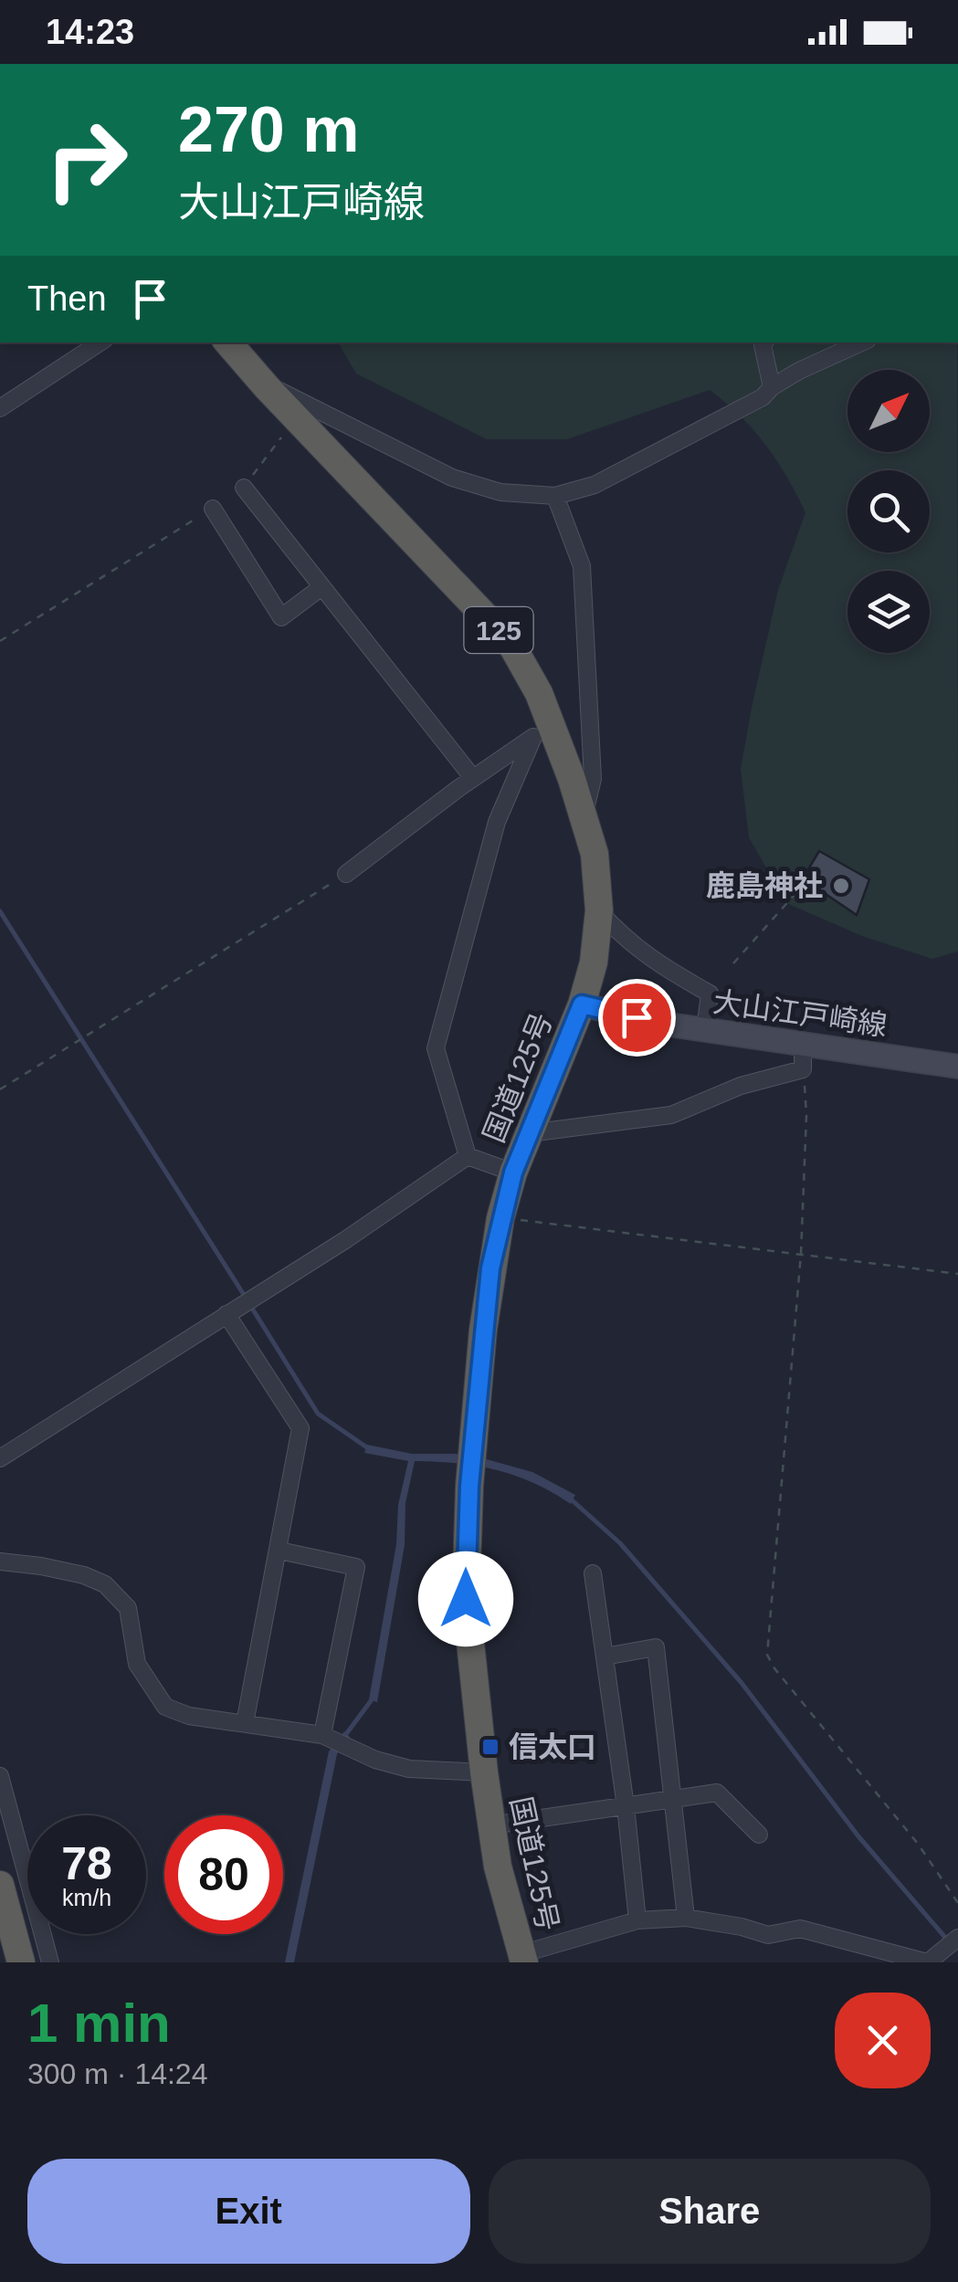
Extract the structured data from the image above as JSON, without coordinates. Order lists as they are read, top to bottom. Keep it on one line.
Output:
{"streets":{"highway":["125","国道125号"],"main road":["大山江戸崎線"]},"crossings":[["大山江戸崎線","国道125号"]],"places":{"other":["鹿島神社"],"transit":["信太口"]},"north":"top right","page":{"status":"14:23","turn":["270 m","大山江戸崎線"],"then":"Then","speed":"78 km/h","limit":"80","heading":["1 min","300 m · 14:24"],"buttons":["Exit","Share"]}}
